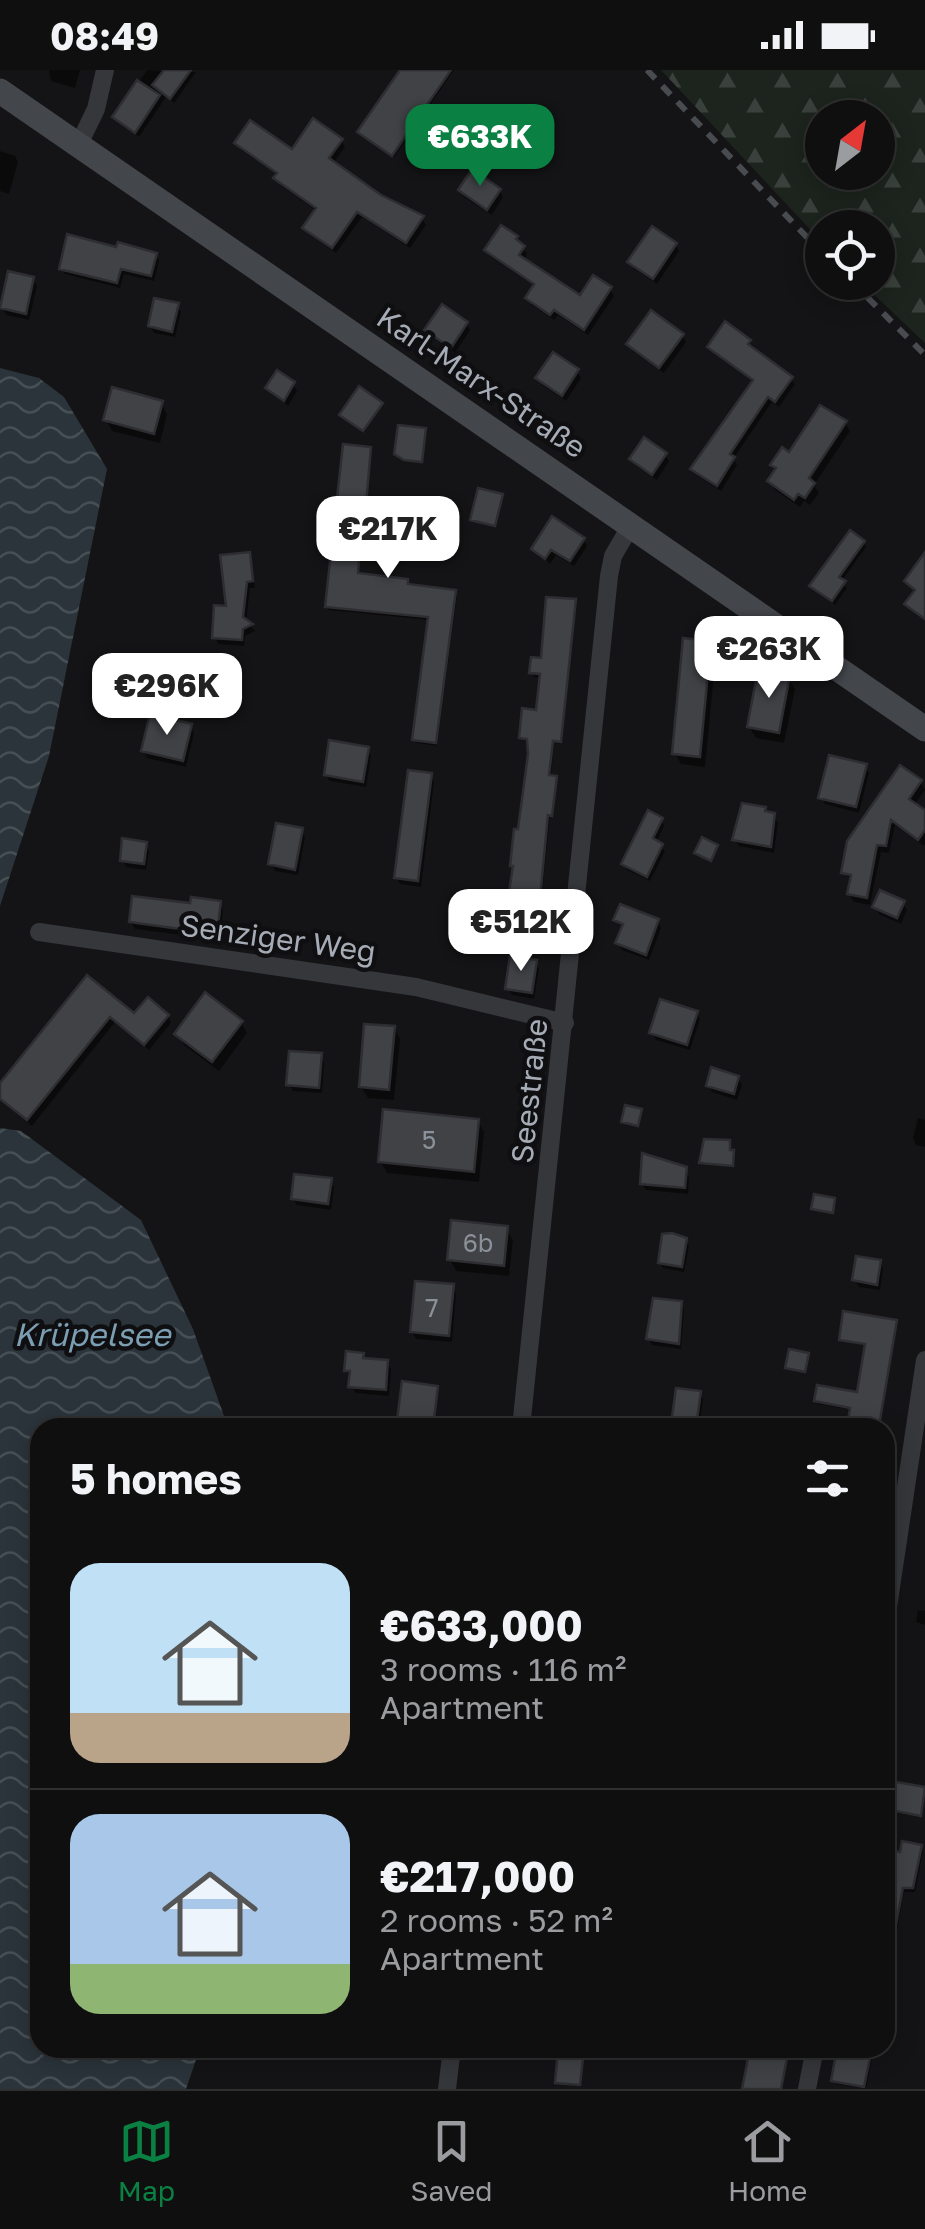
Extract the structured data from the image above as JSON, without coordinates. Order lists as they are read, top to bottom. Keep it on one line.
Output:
{"streets":{"street":["Karl-Marx-Straße","Senziger Weg","Seestraße"]},"crossings":[["Karl-Marx-Straße","Seestraße"],["Senziger Weg","Seestraße"]],"water":["Krüpelsee"],"house_numbers":["5","6b","7"],"north":"top right","page":{"status":"08:49","price":["€633K","€217K","€263K","€296K","€512K"],"heading":"5 homes","list":[{"name":"€633,000","note":"3 rooms · 116 m² · Apartment"},{"name":"€217,000","note":"2 rooms · 52 m² · Apartment"}],"tabs":["Map","Saved","Home"]}}
